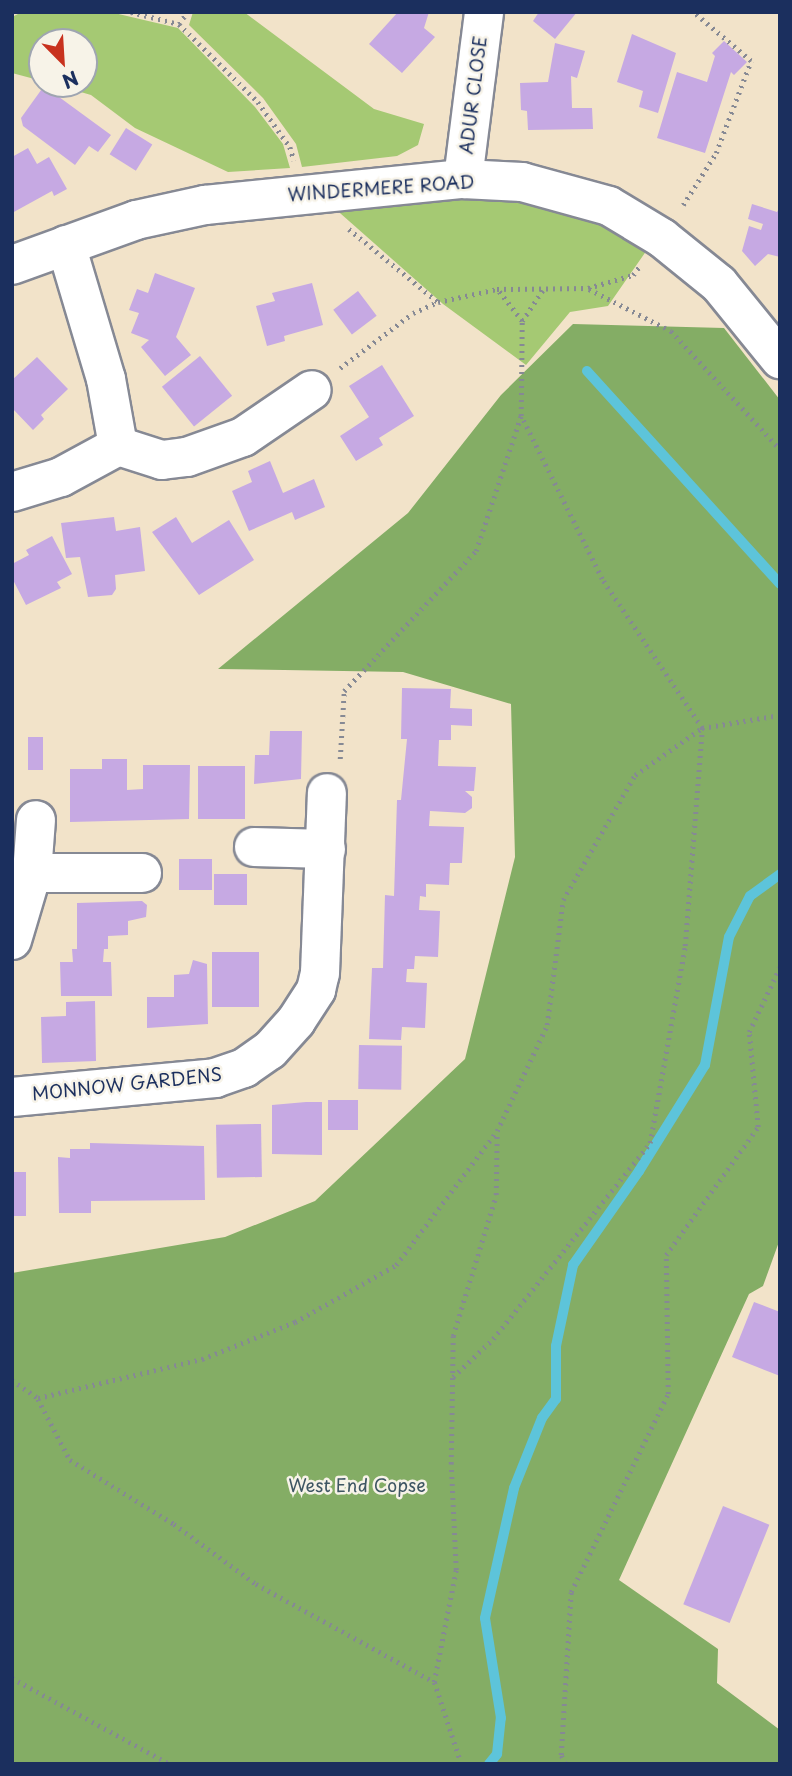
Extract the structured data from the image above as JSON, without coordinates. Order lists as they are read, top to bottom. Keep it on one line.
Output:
{"streets":{"street":["ADUR CLOSE","WINDERMERE ROAD","MONNOW GARDENS"]},"crossings":[["ADUR CLOSE","WINDERMERE ROAD"]],"parks":["West End Copse"],"north":"bottom right"}
